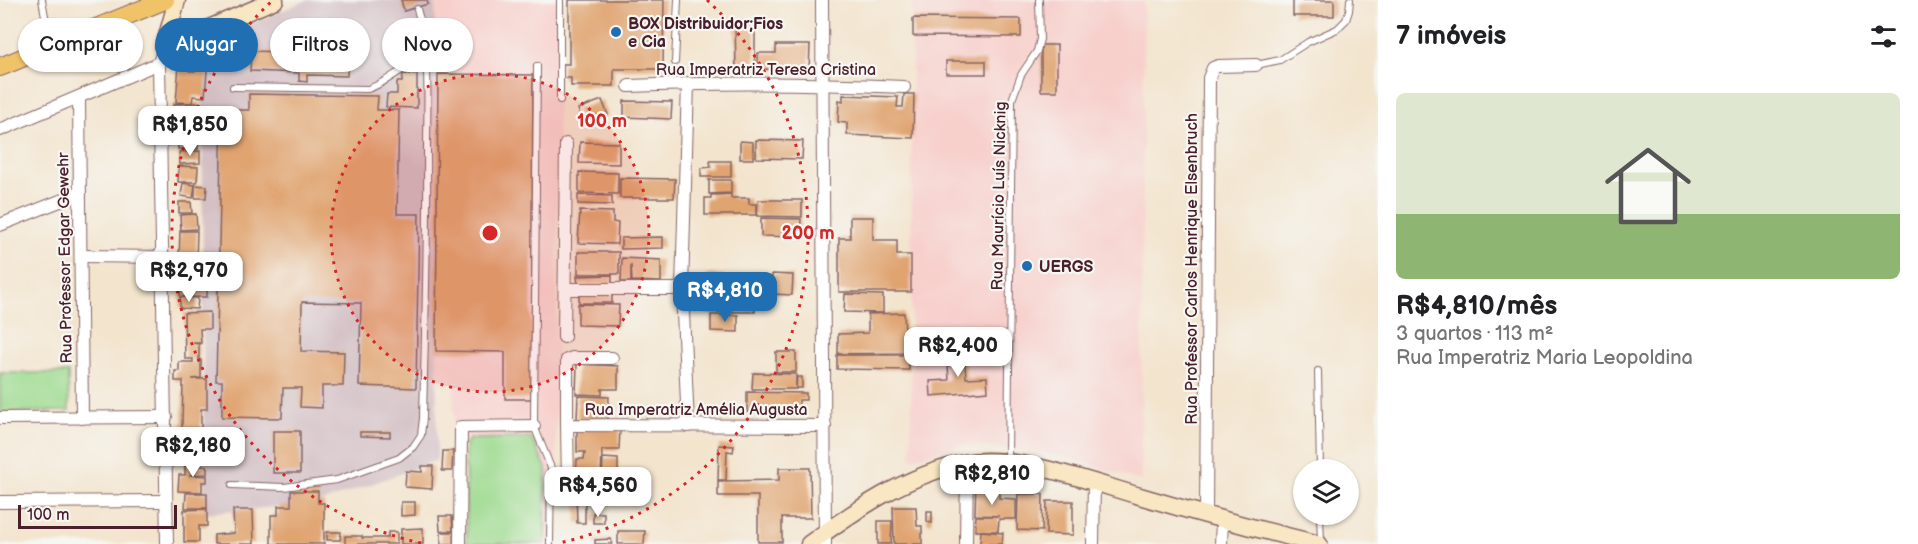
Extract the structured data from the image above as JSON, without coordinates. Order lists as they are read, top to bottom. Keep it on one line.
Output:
{"streets":{"street":["Rua Imperatriz Teresa Cristina","Rua Professor Edgar Gewehr","Rua Professor Carlos Henrique Elsenbruch","Rua Imperatriz Amélia Augusta"],"lane":["Rua Maurício Luís Nicknig"]},"places":["BOX Distribuidor;Fios e Cia","UERGS"],"scale_bar":"100 m","page":{"heading":"7 imóveis","chip":["Comprar","Alugar","Filtros","Novo"],"list":[{"name":"R$4,810/mês","note":"3 quartos · 113 m² · Rua Imperatriz Maria Leopoldina"}],"price":["R$1,850","R$2,970","R$4,810","R$2,400","R$2,180","R$2,810","R$4,560"],"scale":"100 m"},"rings":["100 m","200 m"]}
